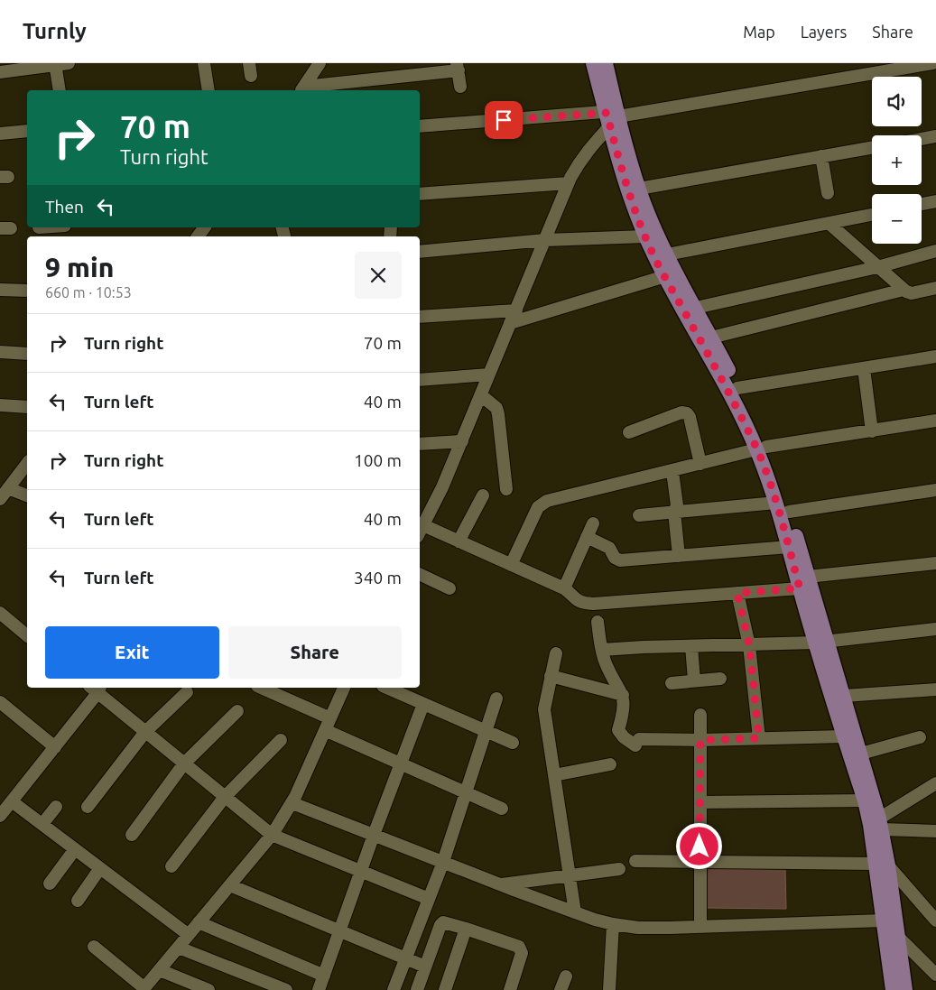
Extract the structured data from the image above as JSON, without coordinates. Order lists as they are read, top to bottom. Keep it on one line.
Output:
{"page":{"header":"Turnly","nav":["Map","Layers","Share"],"map_buttons":["+","−"],"turn":["70 m","Turn right"],"then":"Then","heading":["9 min","660 m · 10:53"],"list":[{"name":"Turn right","value":"70 m"},{"name":"Turn left","value":"40 m"},{"name":"Turn right","value":"100 m"},{"name":"Turn left","value":"40 m"},{"name":"Turn left","value":"340 m"}],"buttons":["Exit","Share"]}}
